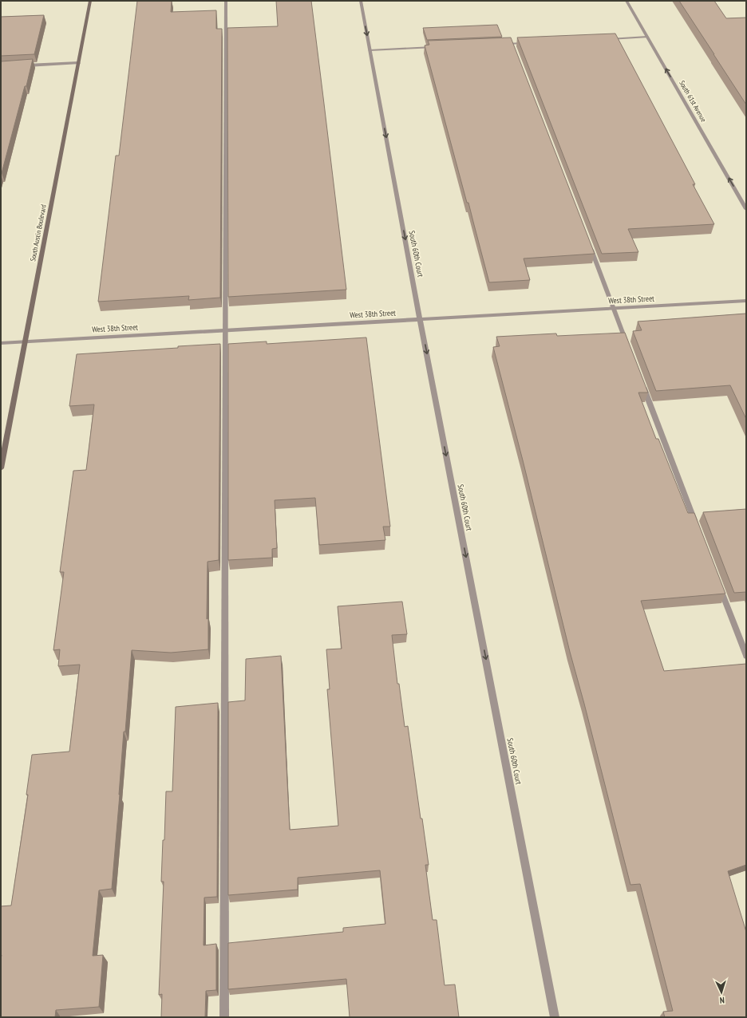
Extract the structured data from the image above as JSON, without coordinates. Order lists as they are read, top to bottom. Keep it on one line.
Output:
{"streets":{"street":["South 61st Avenue","South Austin Boulevard","South 60th Court","West 38th Street"]},"crossings":[["South Austin Boulevard","West 38th Street"],["South 60th Court","West 38th Street"]],"one_way":["South 61st Avenue","South 60th Court"],"north":"bottom"}
